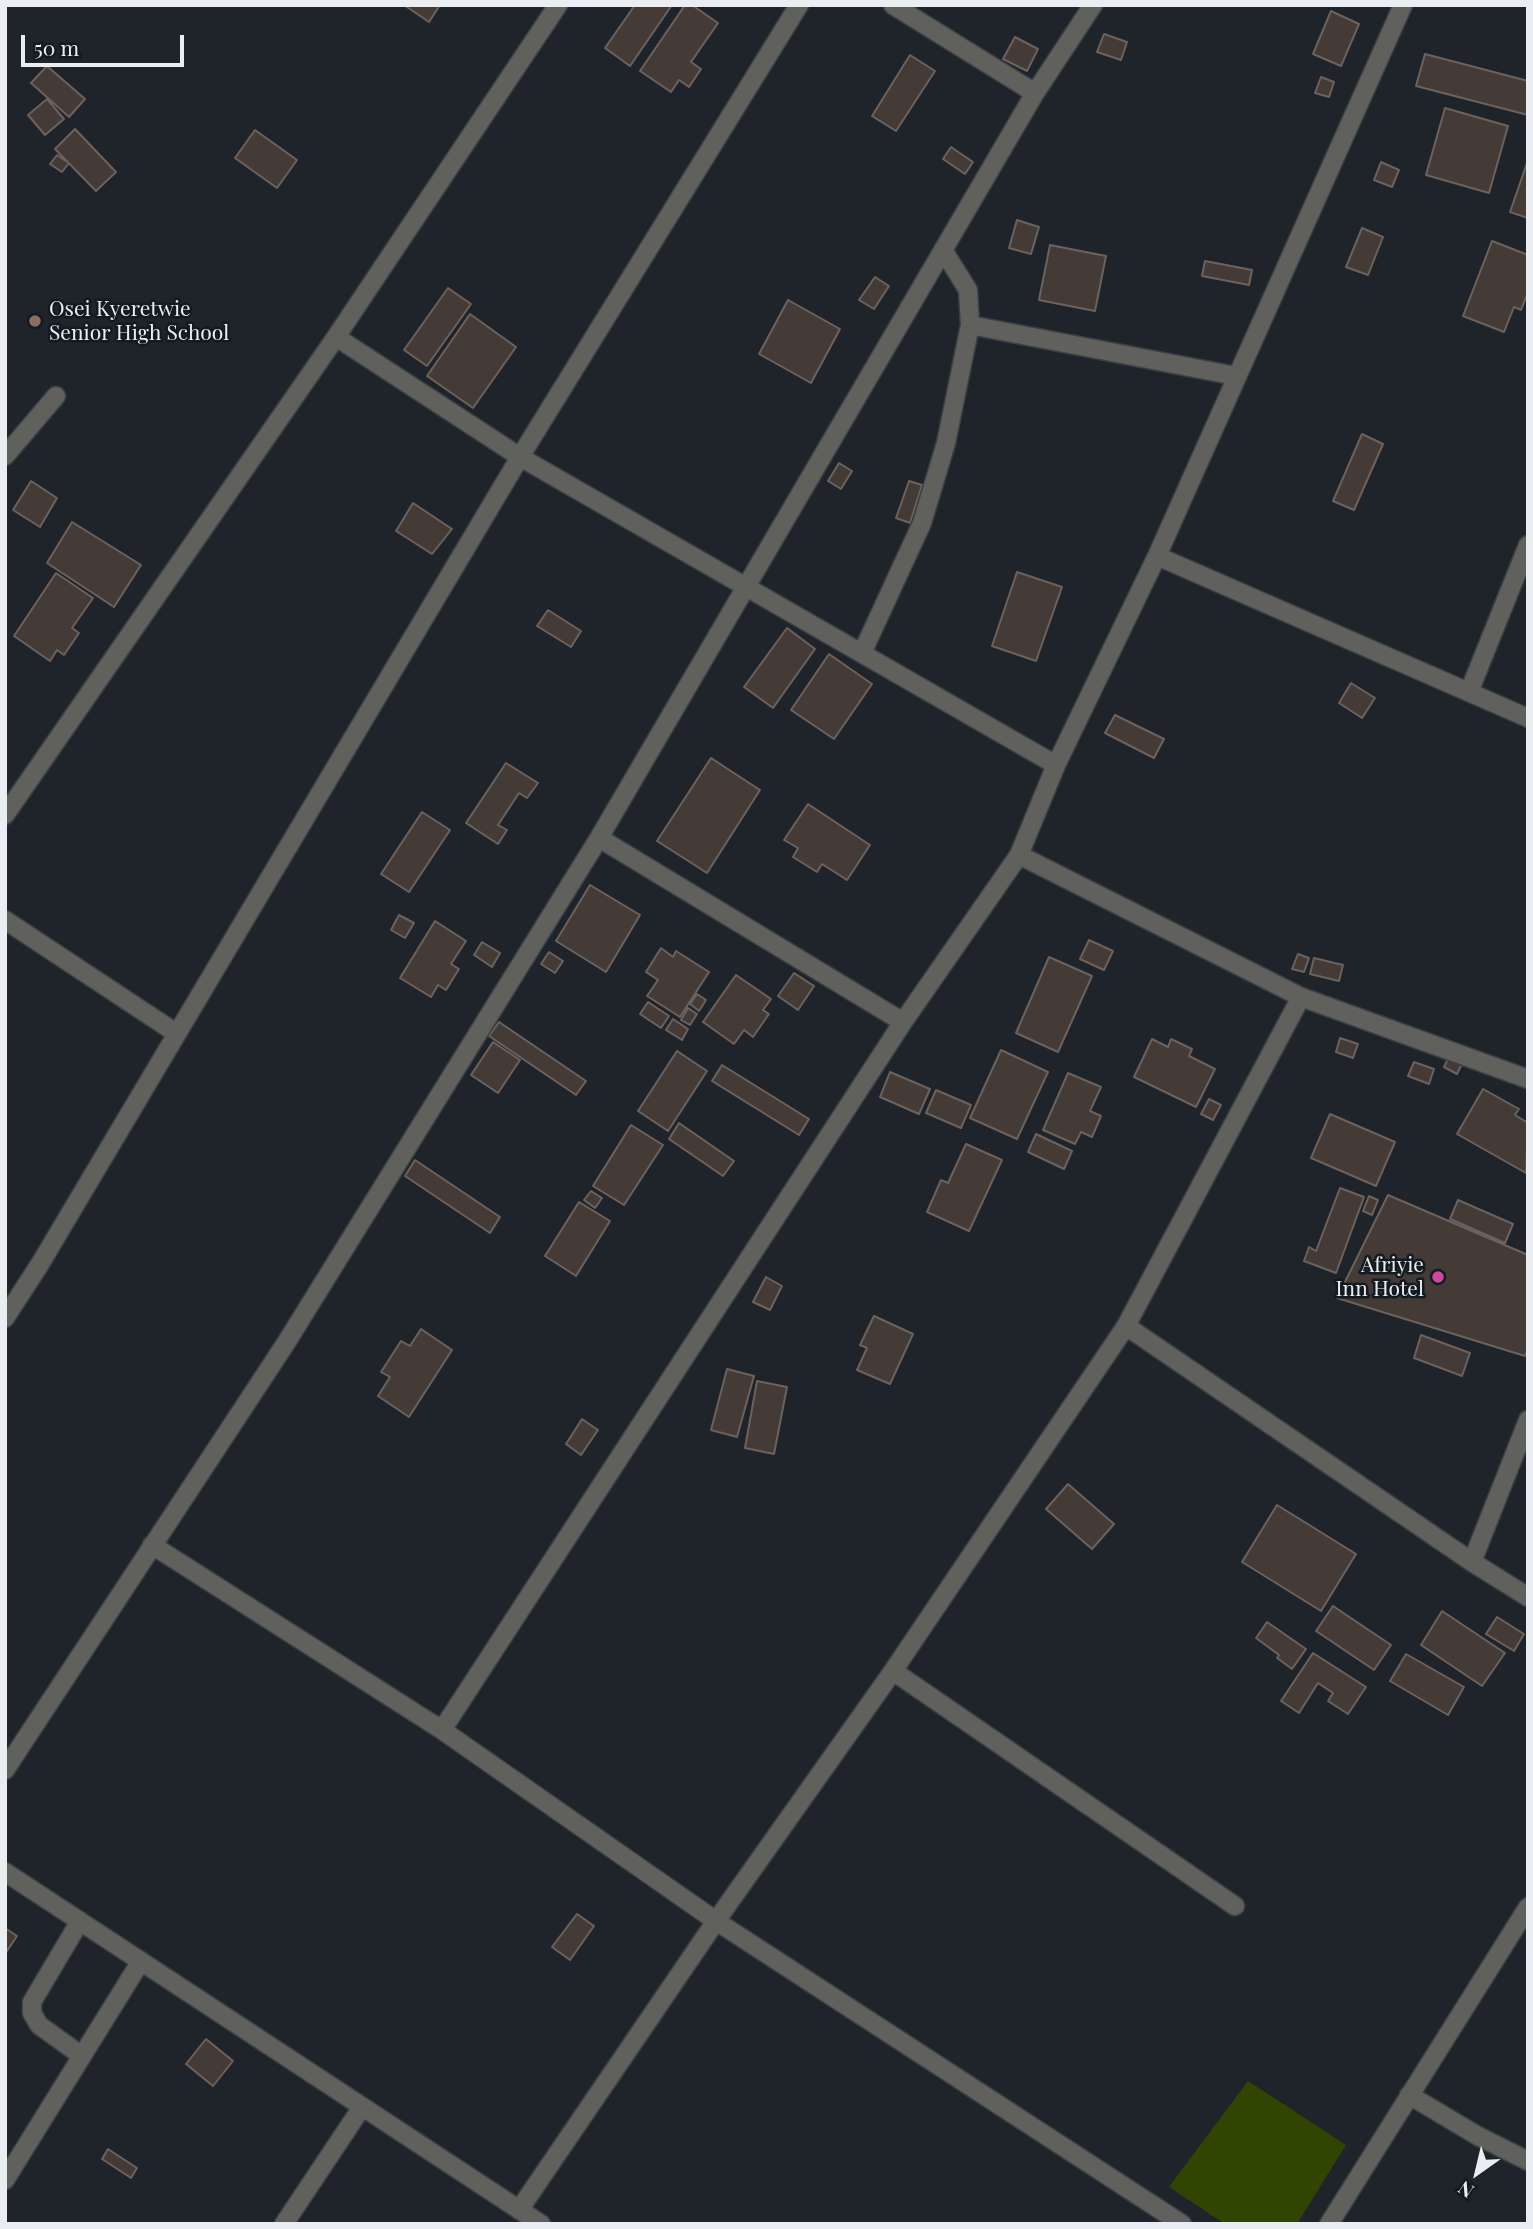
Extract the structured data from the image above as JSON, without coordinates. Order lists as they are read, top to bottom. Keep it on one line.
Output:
{"places":["Osei Kyeretwie Senior High School","Afriyie Inn Hotel"],"scale_bar":"50 m","north":"bottom left"}
